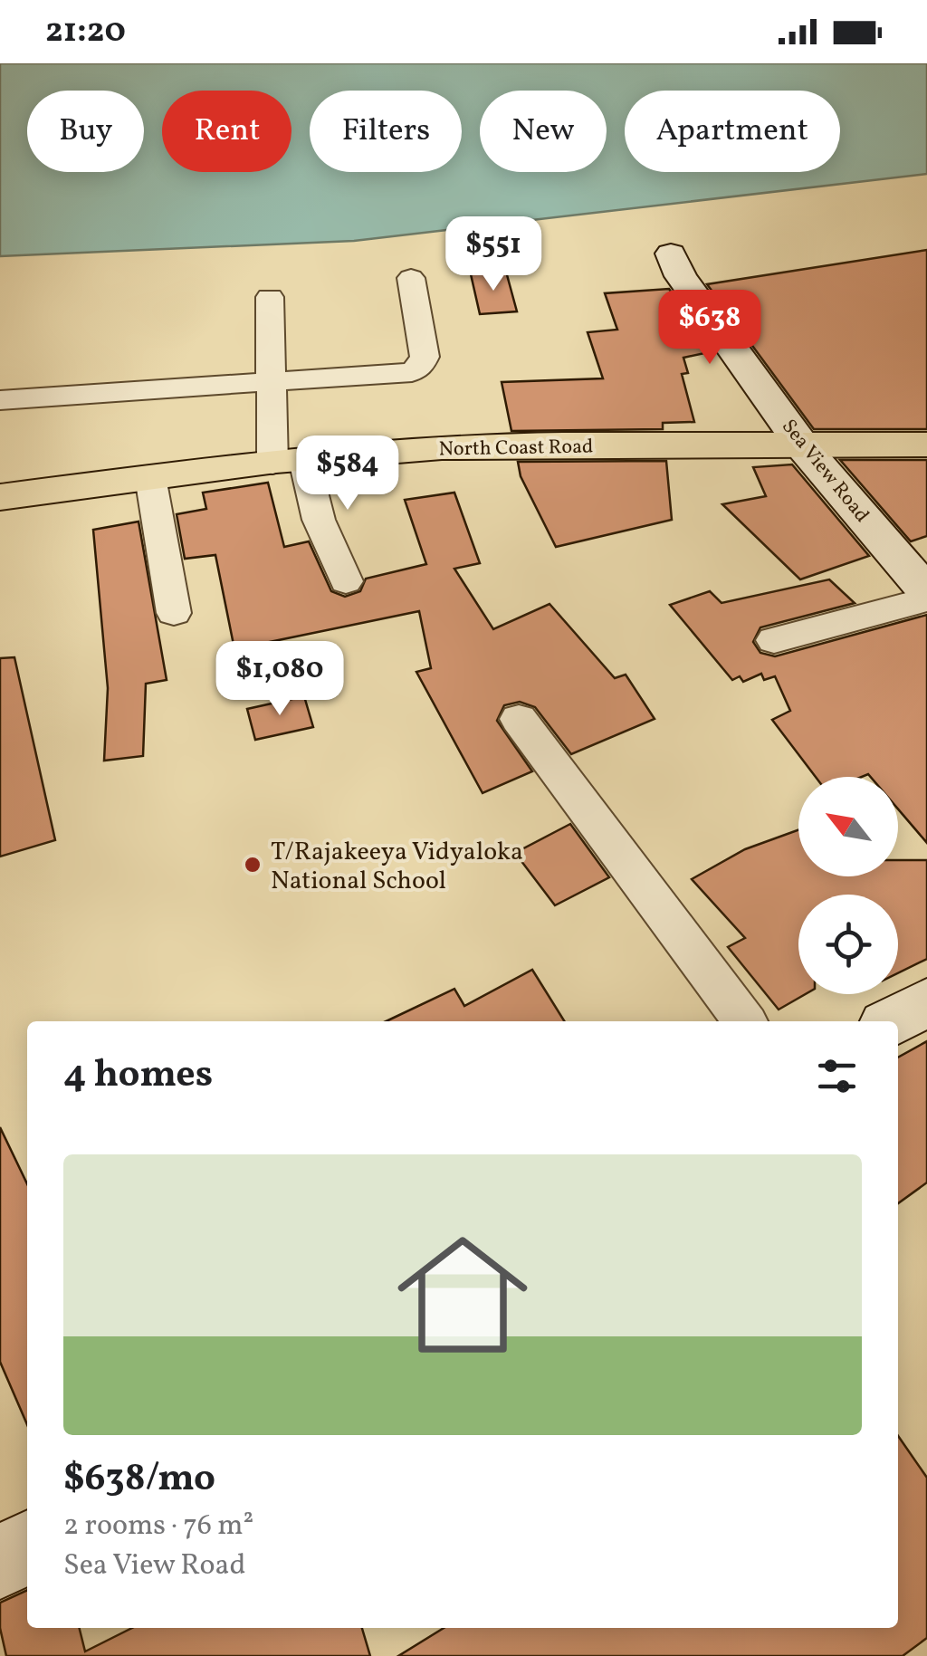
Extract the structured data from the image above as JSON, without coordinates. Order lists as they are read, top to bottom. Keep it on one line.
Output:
{"streets":{"main road":["North Coast Road","Sea View Road"]},"crossings":[["North Coast Road","Sea View Road"]],"places":["T/Rajakeeya Vidyaloka National School"],"north":"top left","page":{"status":"21:20","chip":["Buy","Rent","Filters","New","Apartment"],"price":["$551","$638","$584","$1,080"],"heading":"4 homes","list":[{"name":"$638/mo","note":"2 rooms · 76 m² · Sea View Road"}]}}
